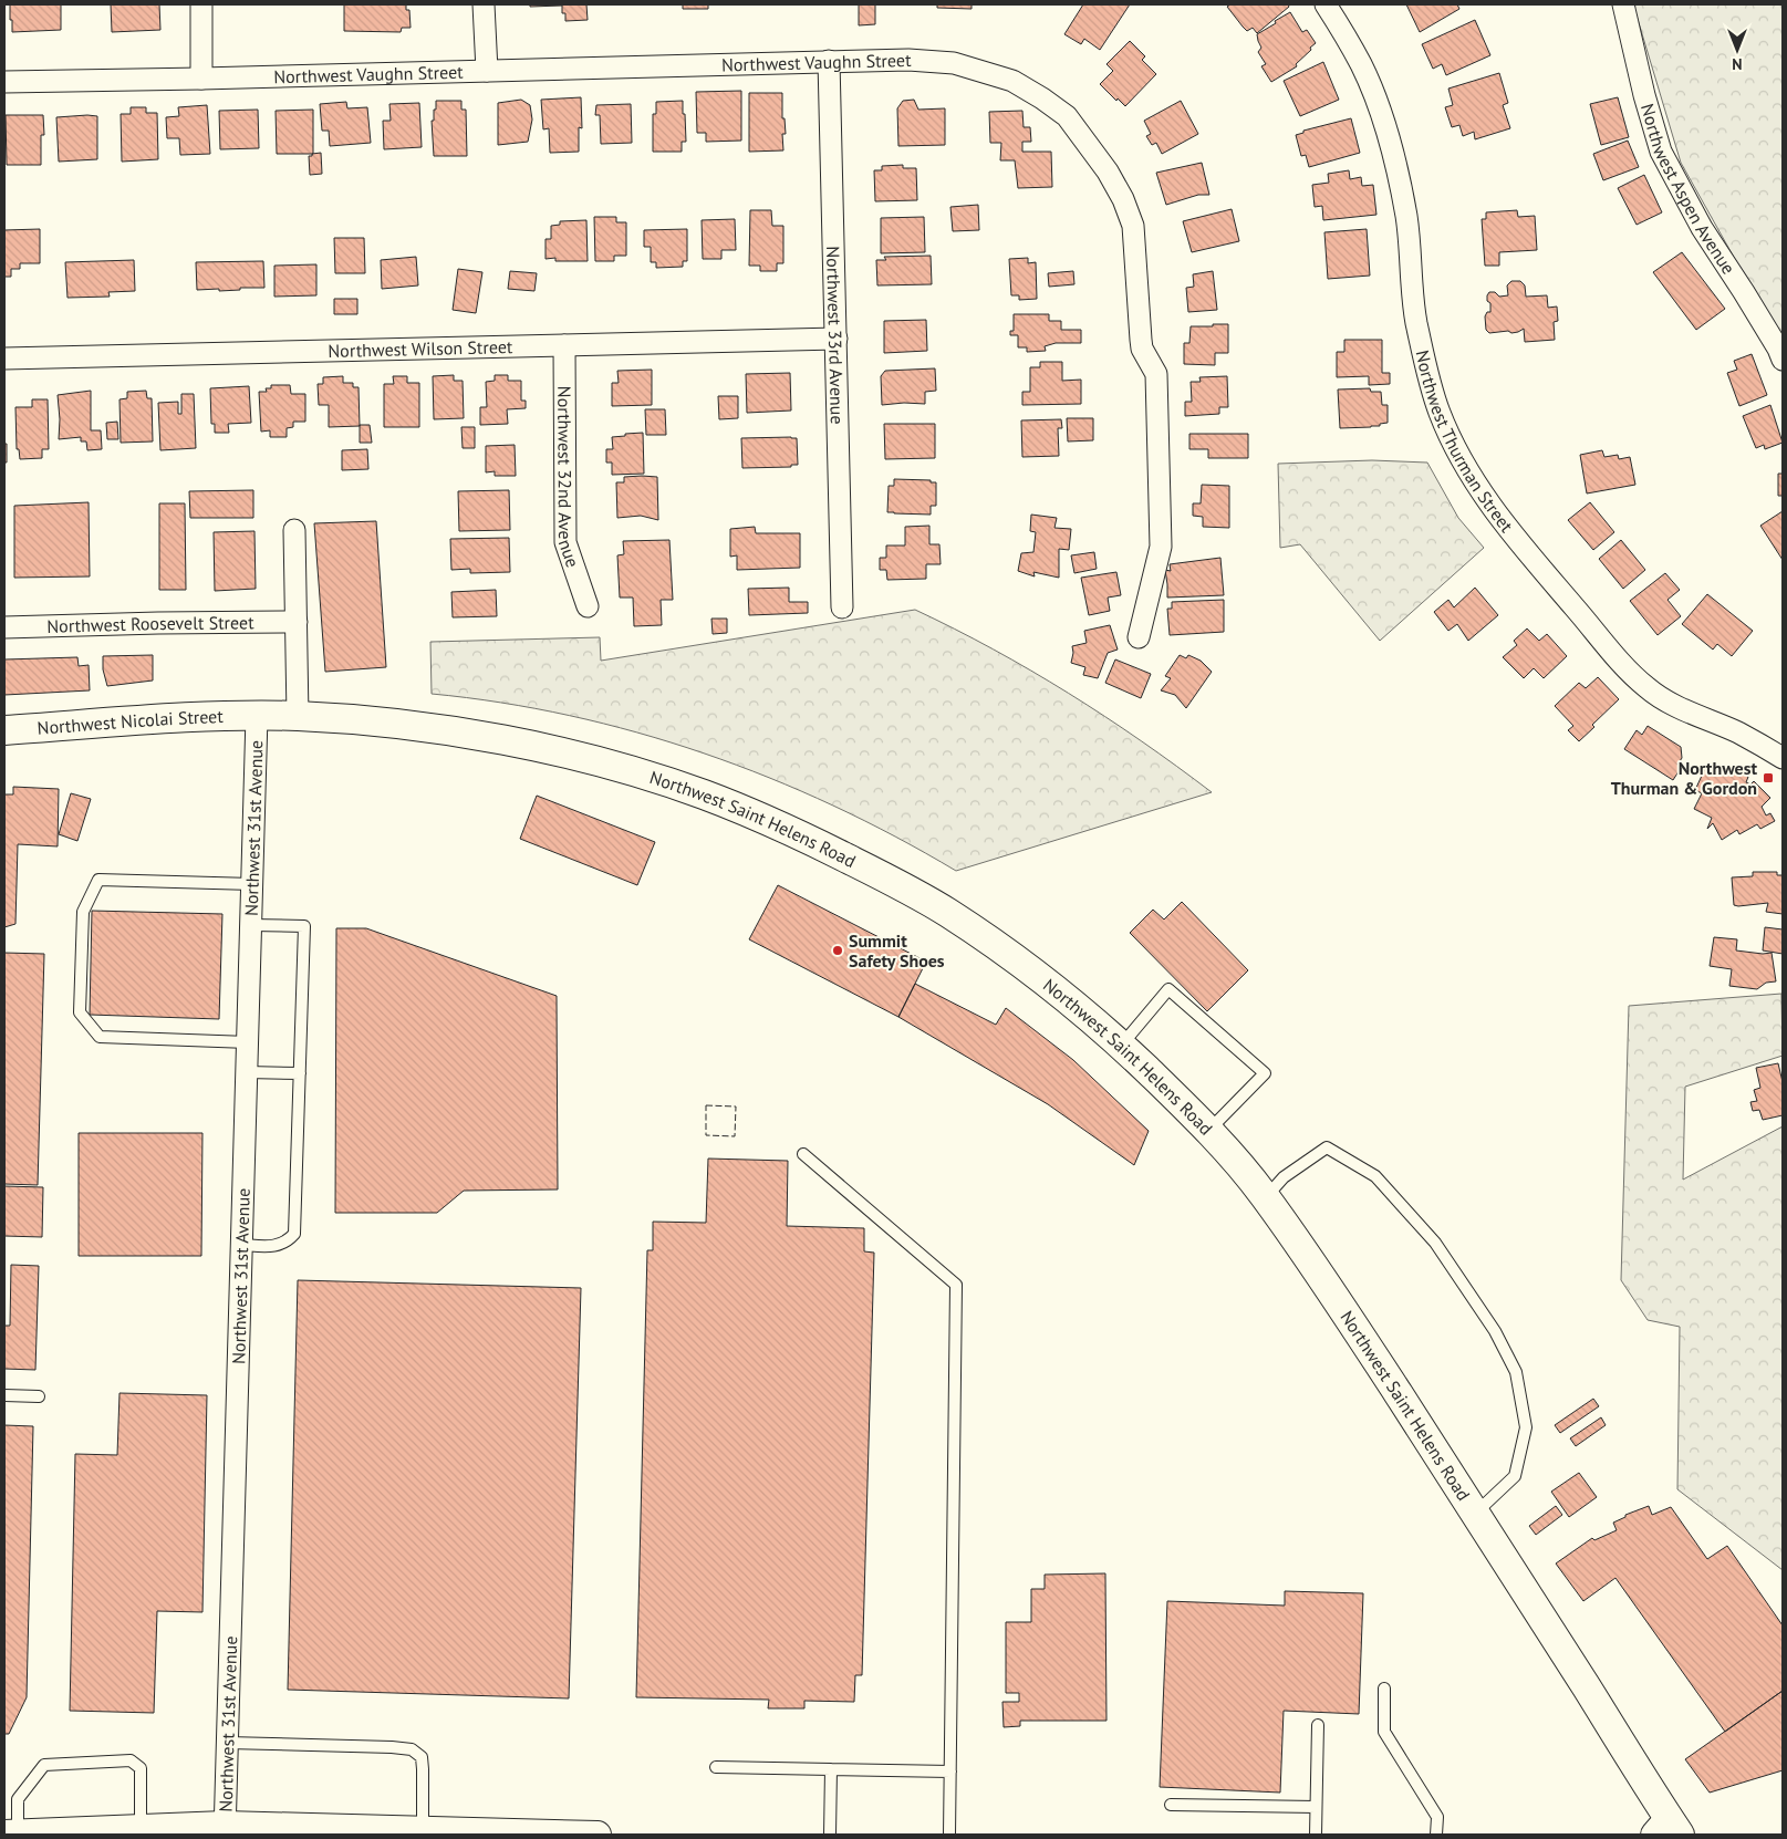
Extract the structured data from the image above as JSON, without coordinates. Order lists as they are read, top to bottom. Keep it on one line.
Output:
{"streets":{"main road":["Northwest Nicolai Street","Northwest Saint Helens Road"],"street":["Northwest Vaughn Street","Northwest Aspen Avenue","Northwest 33rd Avenue","Northwest Wilson Street","Northwest Thurman Street","Northwest 32nd Avenue","Northwest Roosevelt Street","Northwest 31st Avenue"]},"crossings":[["Northwest Vaughn Street","Northwest 33rd Avenue"],["Northwest 33rd Avenue","Northwest Wilson Street"],["Northwest Wilson Street","Northwest 32nd Avenue"],["Northwest Nicolai Street","Northwest Saint Helens Road"],["Northwest Nicolai Street","Northwest 31st Avenue"],["Northwest Saint Helens Road","Northwest 31st Avenue"]],"places":{"transit":["Northwest Thurman & Gordon"],"other":["Summit Safety Shoes"]},"north":"bottom"}
